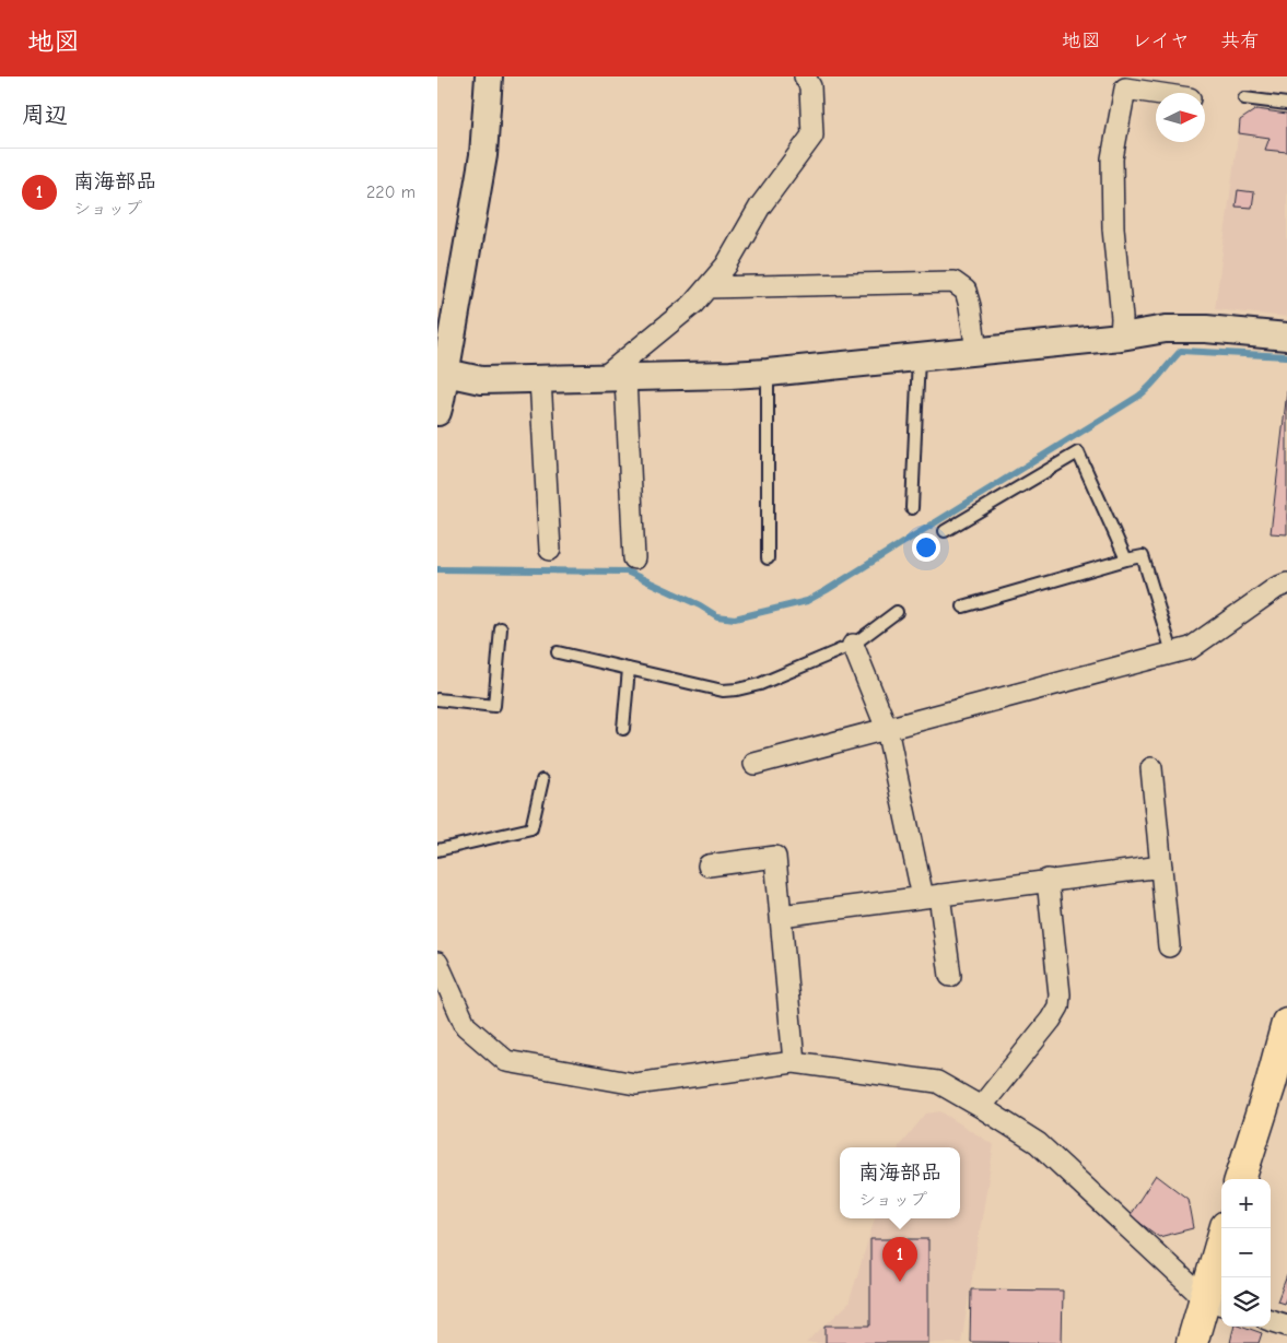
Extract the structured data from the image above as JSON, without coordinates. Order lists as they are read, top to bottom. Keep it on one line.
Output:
{"north":"right","page":{"header":"地図","nav":["地図","レイヤ","共有"],"heading":"周辺","list":[{"mark":"1","name":"南海部品","note":"ショップ","value":"220 m"}],"popup":["南海部品","ショップ"],"map_buttons":["+","−"],"pins":"1"}}
